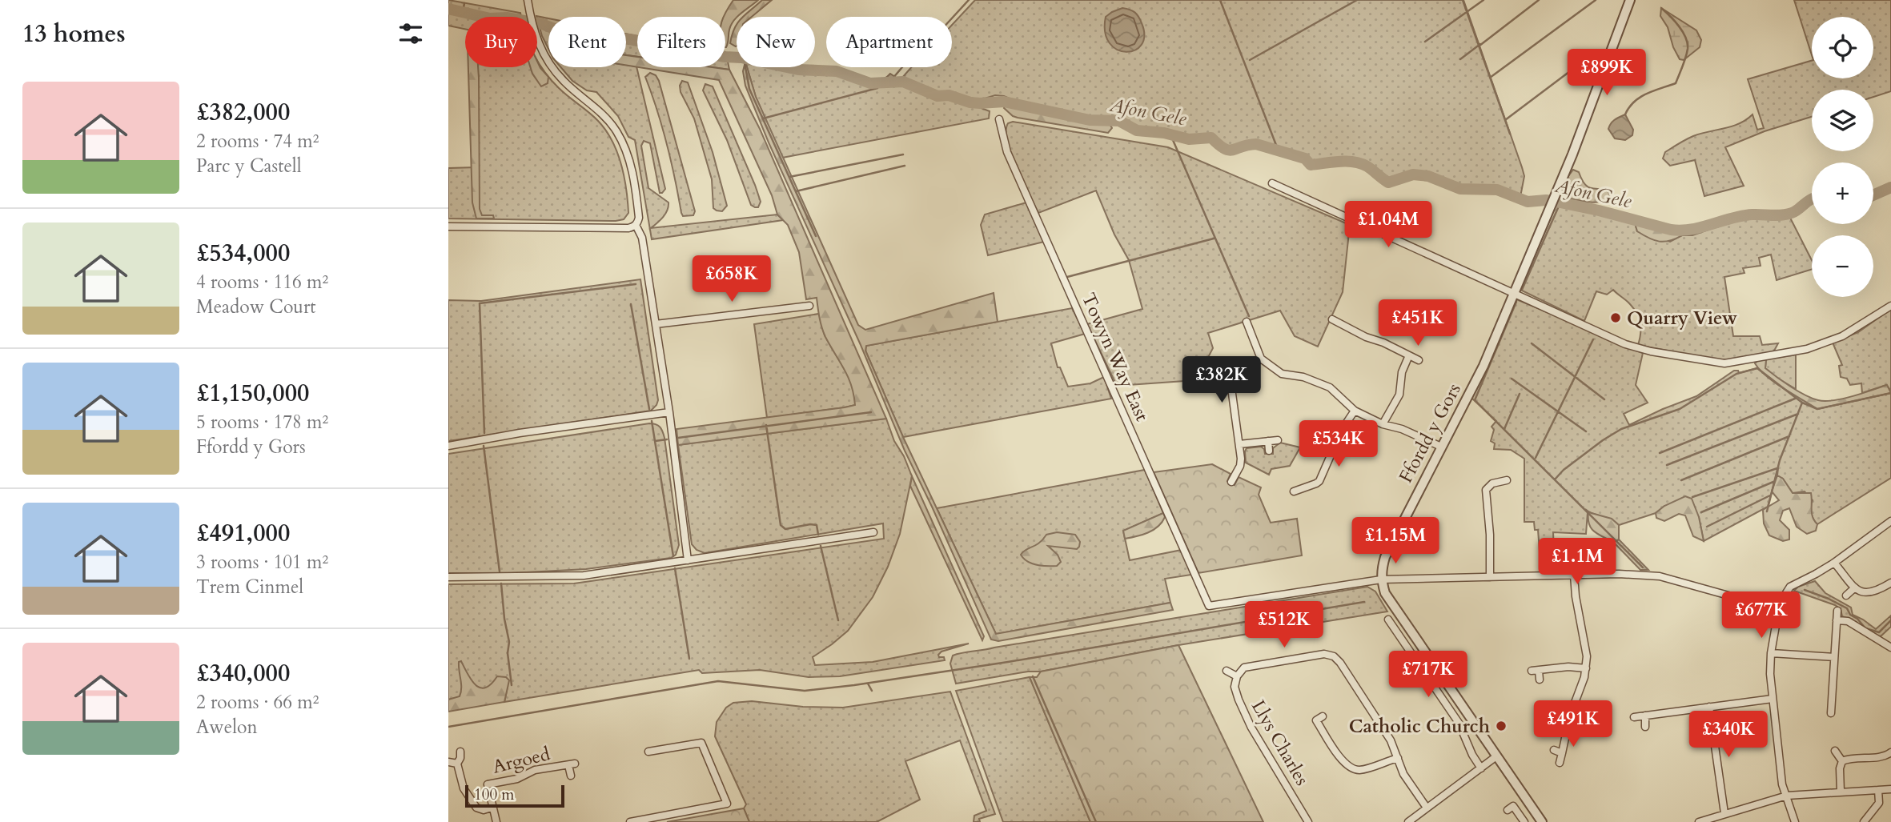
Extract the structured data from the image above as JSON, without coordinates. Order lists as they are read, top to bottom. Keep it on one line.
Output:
{"streets":{"street":["Towyn Way East","Ffordd y Gors","Llys Charles","Argoed"]},"crossings":[["Towyn Way East","Ffordd y Gors"]],"water":["Afon Gele"],"places":["Quarry View","Catholic Church"],"scale_bar":"100 m","page":{"heading":"13 homes","map_buttons":["+","−"],"chip":["Buy","Rent","Filters","New","Apartment"],"price":["£899K","£1.04M","£658K","£451K","£382K","£534K","£1.15M","£1.1M","£677K","£512K","£717K","£491K","£340K"],"list":[{"name":"£382,000","note":"2 rooms · 74 m² · Parc y Castell"},{"name":"£534,000","note":"4 rooms · 116 m² · Meadow Court"},{"name":"£1,150,000","note":"5 rooms · 178 m² · Ffordd y Gors"},{"name":"£491,000","note":"3 rooms · 101 m² · Trem Cinmel"},{"name":"£340,000","note":"2 rooms · 66 m² · Awelon"}],"scale":"100 m"}}
